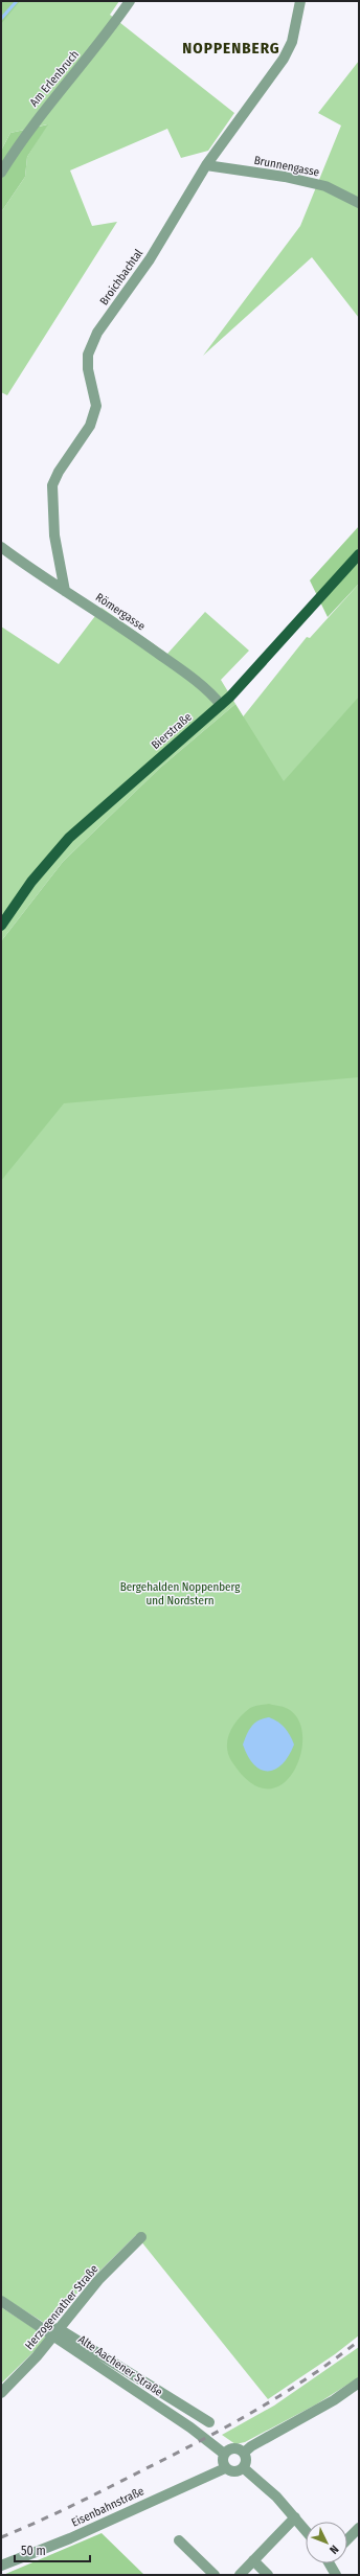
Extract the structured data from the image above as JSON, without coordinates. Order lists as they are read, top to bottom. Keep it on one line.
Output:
{"streets":{"main road":["Bierstraße"],"street":["Am Erlenbruch","Brunnengasse","Broichbachtal","Römergasse","Herzogenrather Straße","Alte Aachener Straße","Eisenbahnstraße"]},"crossings":[["Brunnengasse","Broichbachtal"],["Broichbachtal","Römergasse"],["Römergasse","Bierstraße"],["Herzogenrather Straße","Alte Aachener Straße"],["Alte Aachener Straße","Eisenbahnstraße"]],"districts":["NOPPENBERG"],"parks":["Bergehalden Noppenberg und Nordstern"],"scale_bar":"50 m","north":"bottom right"}
